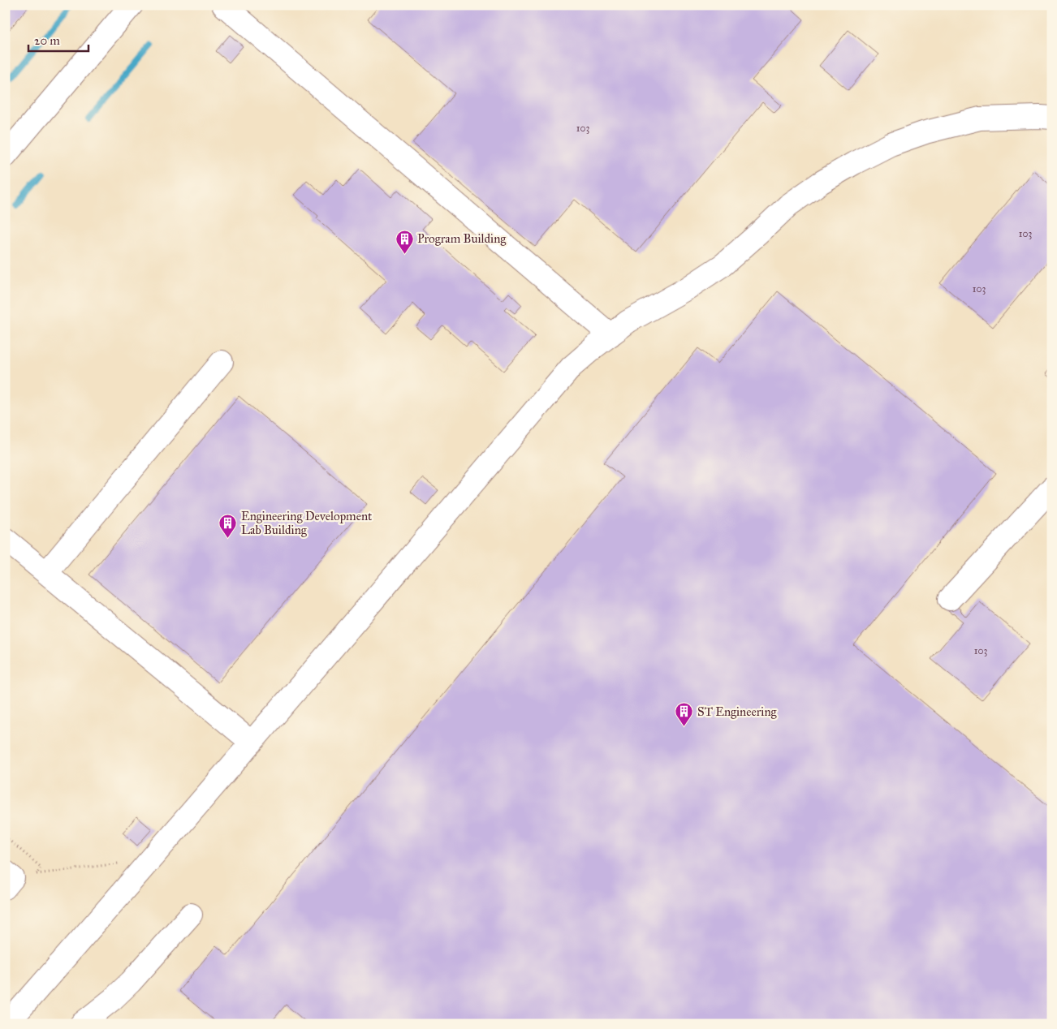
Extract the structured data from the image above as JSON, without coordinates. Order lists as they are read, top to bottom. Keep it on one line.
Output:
{"places":{"building":["Program Building","Engineering Development Lab Building","ST Engineering"]},"house_numbers":["103","103","103","103"],"scale_bar":"20 m"}
